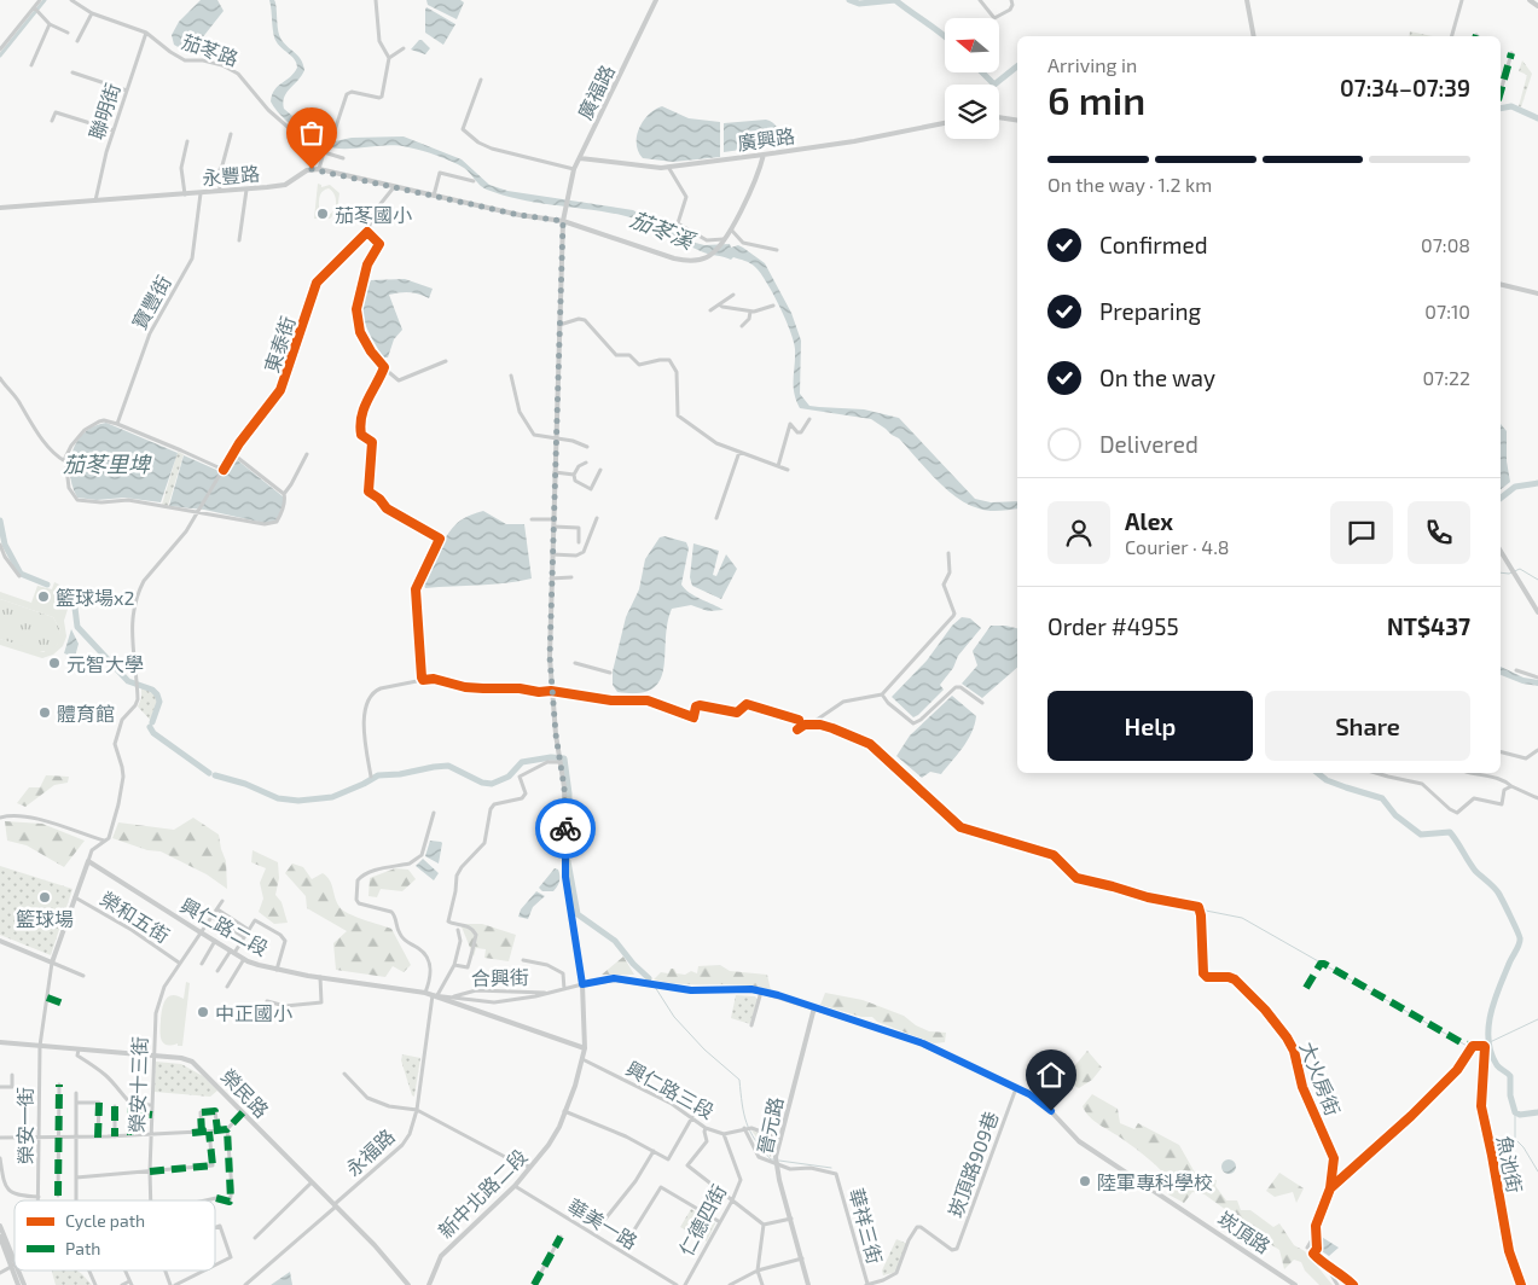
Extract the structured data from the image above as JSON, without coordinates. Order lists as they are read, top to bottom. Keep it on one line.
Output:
{"streets":{"street":["茄苳路","廣福路","聯明街","廣興路","永豐路","寶豐街","東泰街","榮和五街","興仁路二段","合興街","大火房街","榮安十三街","興仁路三段","榮民路","榮安一街","晉元路","永福路","崁頂路909巷","魚池街","新中北路二段","仁德四街","華美一路","華祥三街","崁頂路"]},"crossings":[["茄苳路","聯明街"],["廣福路","廣興路"],["聯明街","永豐路"],["永豐路","寶豐街"],["榮和五街","榮安十三街"],["興仁路二段","榮安十三街"],["興仁路二段","永福路"],["興仁路二段","新中北路二段"],["榮安十三街","榮民路"],["興仁路三段","新中北路二段"],["興仁路三段","仁德四街"],["榮民路","榮安一街"],["榮民路","永福路"],["晉元路","華祥三街"],["晉元路","崁頂路"],["崁頂路909巷","華祥三街"],["崁頂路909巷","崁頂路"],["新中北路二段","華美一路"],["新中北路二段","崁頂路"]],"water":["茄苳溪","茄苳里埤"],"places":["茄苳國小","籃球場x2","元智大學","體育館","籃球場","中正國小","陸軍專科學校"],"legend":["Cycle path","Path"],"north":"left","page":{"heading":["6 min","Arriving in","07:34–07:39"],"panel":["Alex","Courier · 4.8","Order #4955","NT$437"],"bar":"On the way · 1.2 km","list":[["Confirmed","07:08"],["Preparing","07:10"],["On the way","07:22"],"Delivered"],"buttons":["Help","Share"]}}
